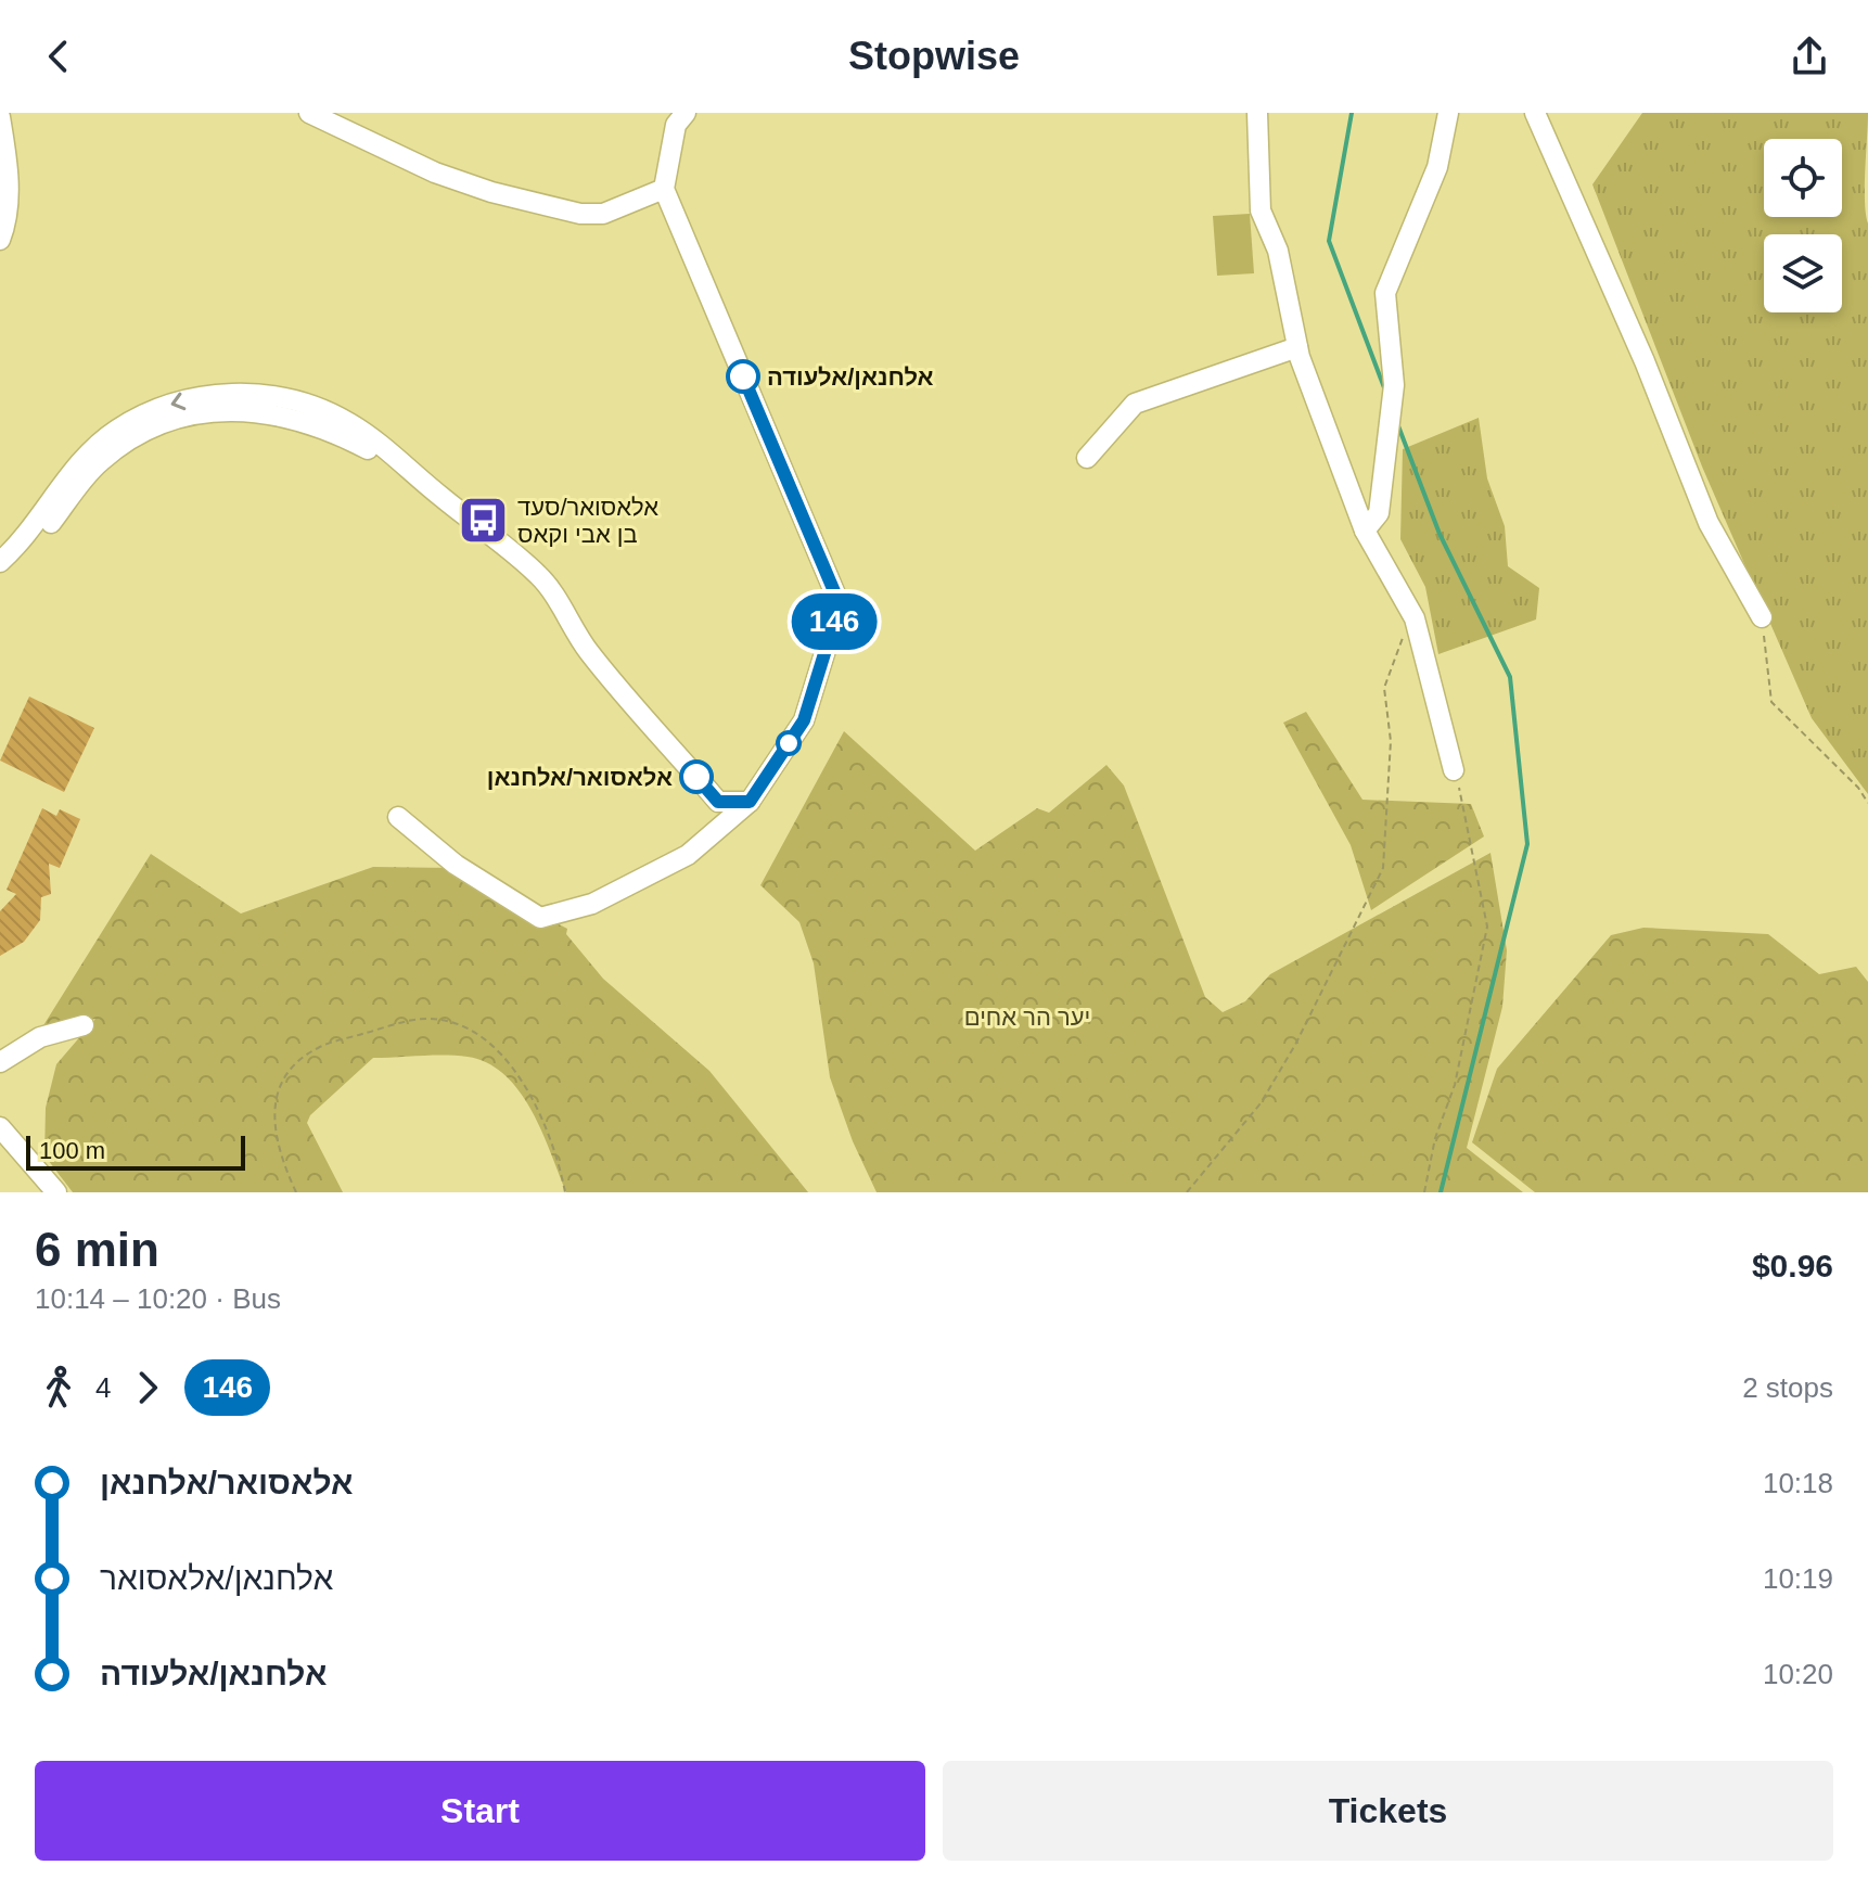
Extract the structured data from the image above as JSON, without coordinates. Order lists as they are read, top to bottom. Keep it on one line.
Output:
{"parks":["יער הר אחים"],"places":{"other":["אלחנאן/אלעודה","אלאסואר/אלחנאן"],"bus stop":["אלאסואר/סעד בן אבי וקאס"]},"lines":["bus line 146"],"scale_bar":"100 m","page":{"header":"Stopwise","on_map":"146","scale":"100 m","heading":["6 min","10:14 – 10:20 · Bus","$0.96"],"legs":["4","146","2 stops"],"list":[{"name":"אלאסואר/אלחנאן","value":"10:18"},{"name":"אלחנאן/אלאסואר","value":"10:19"},{"name":"אלחנאן/אלעודה","value":"10:20"}],"buttons":["Start","Tickets"]}}
